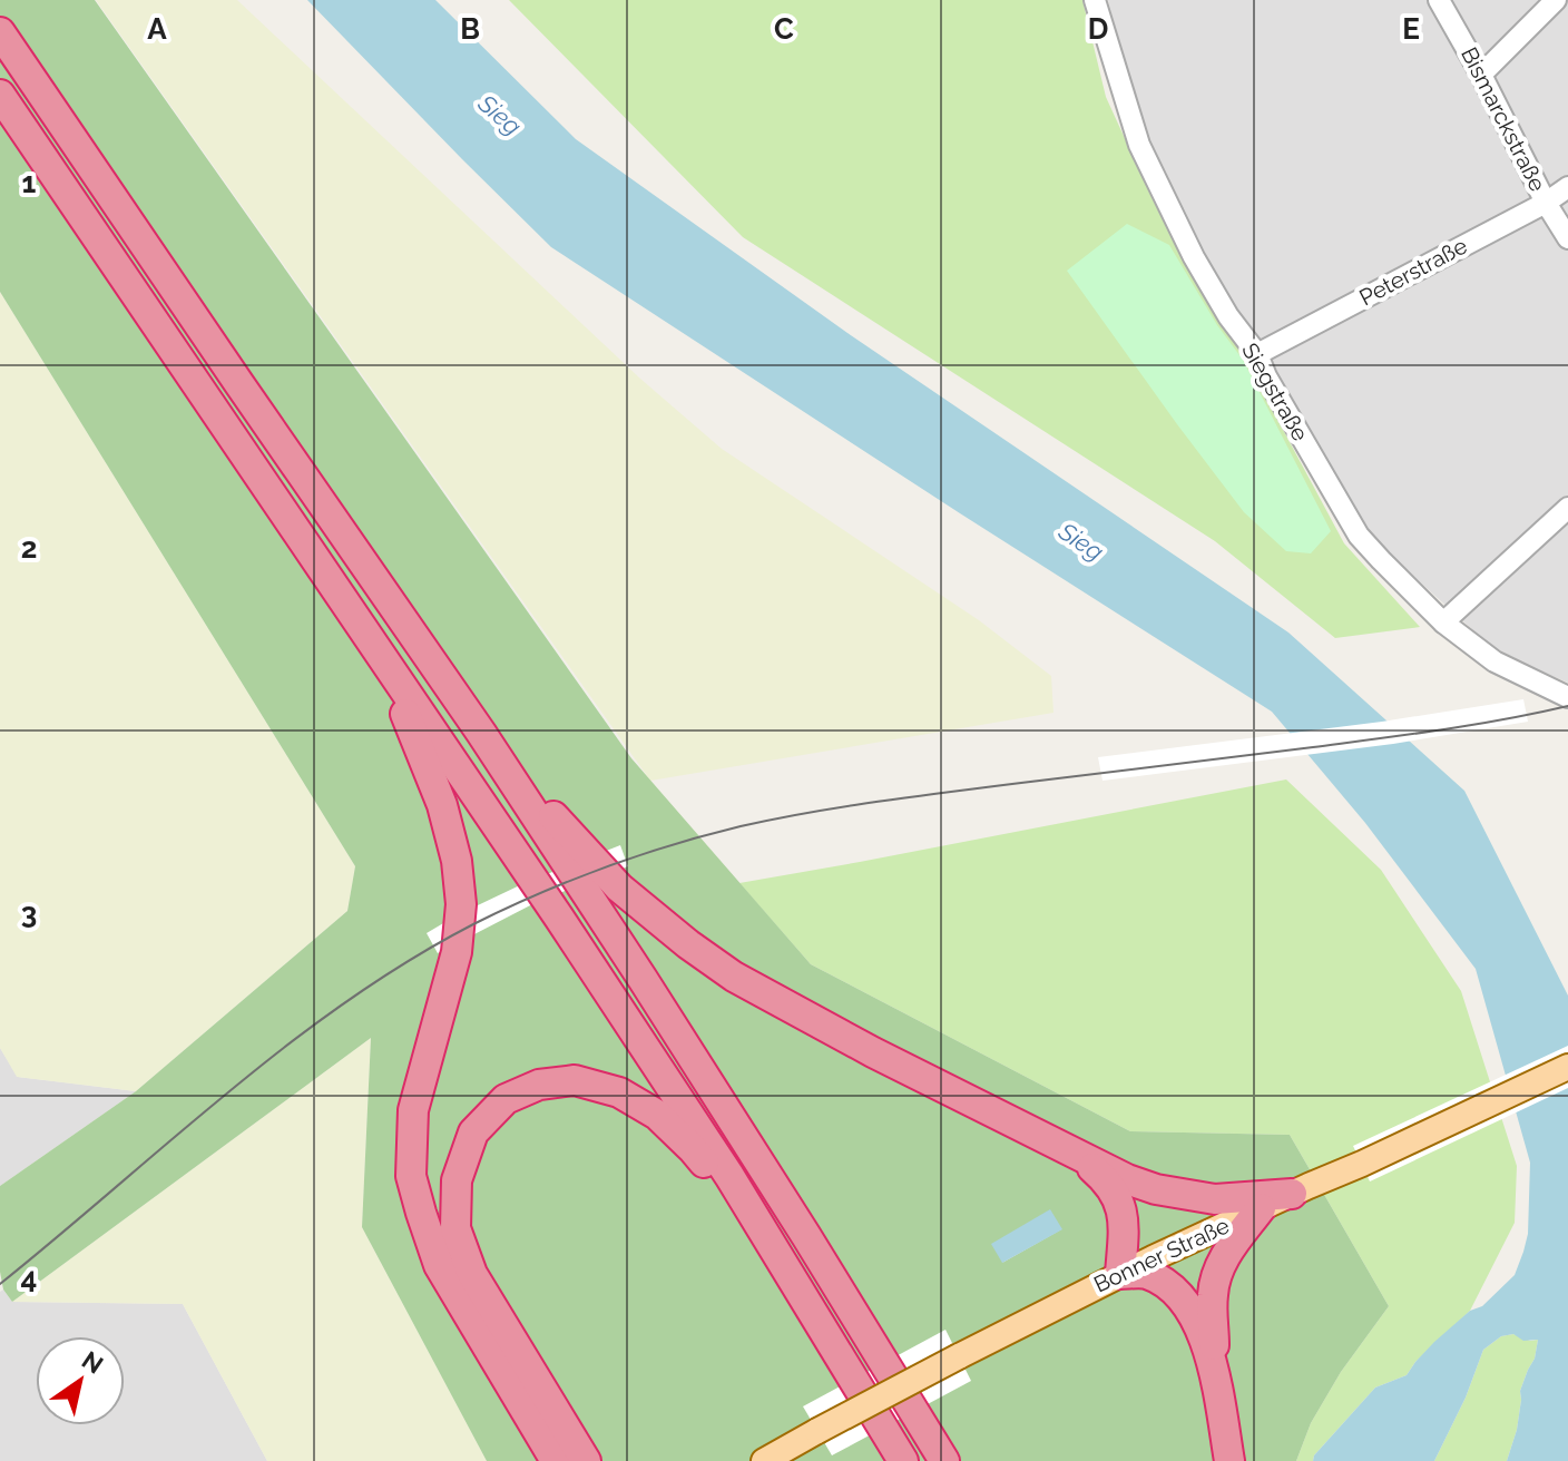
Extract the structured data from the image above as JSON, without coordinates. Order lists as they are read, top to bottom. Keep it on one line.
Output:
{"streets":{"main road":["Bonner Straße"],"street":["Bismarckstraße","Peterstraße","Siegstraße"]},"crossings":[["Bismarckstraße","Peterstraße"],["Peterstraße","Siegstraße"]],"water":["Sieg"],"north":"top right","grid":{"columns":["A","B","C","D","E"],"rows":["1","2","3","4"]}}
